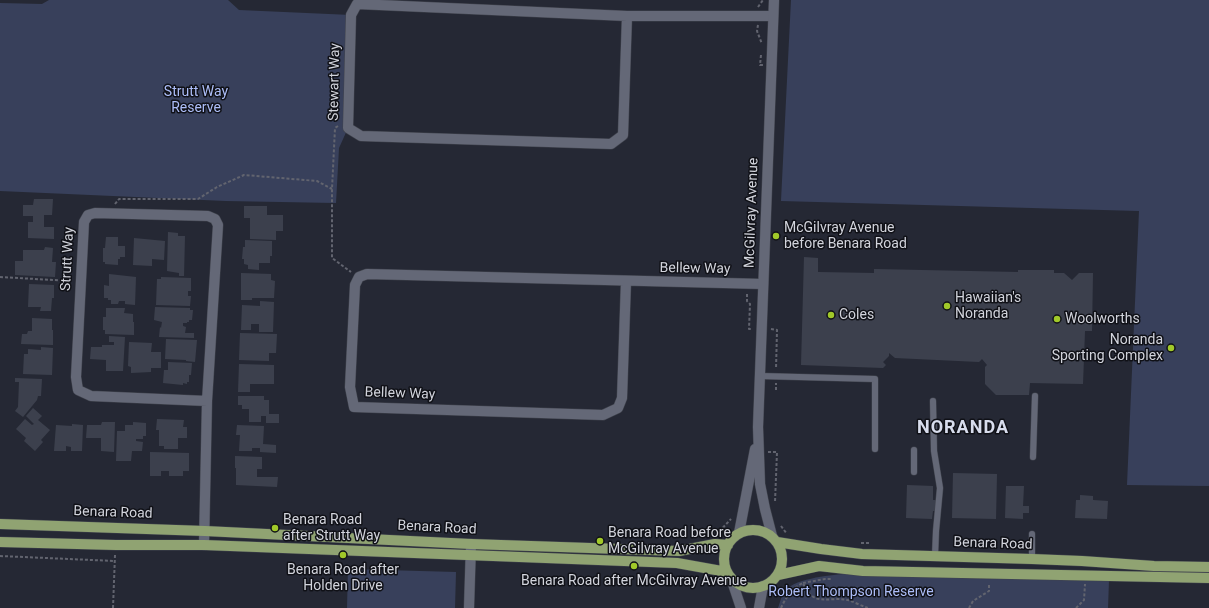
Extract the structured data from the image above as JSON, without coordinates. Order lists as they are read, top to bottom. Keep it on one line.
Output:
{"streets":{"main road":["Benara Road"],"street":["Stewart Way","McGilvray Avenue","Strutt Way","Bellew Way"]},"crossings":[["Stewart Way","McGilvray Avenue"],["McGilvray Avenue","Bellew Way"],["McGilvray Avenue","Benara Road"],["Strutt Way","Benara Road"]],"districts":["NORANDA"],"parks":["Strutt Way Reserve","Robert Thompson Reserve"],"places":["McGilvray Avenue before Benara Road","Hawaiian's Noranda","Coles","Woolworths","Noranda Sporting Complex","Benara Road after Strutt Way","Benara Road before McGilvray Avenue","Benara Road after Holden Drive","Benara Road after McGilvray Avenue"]}
